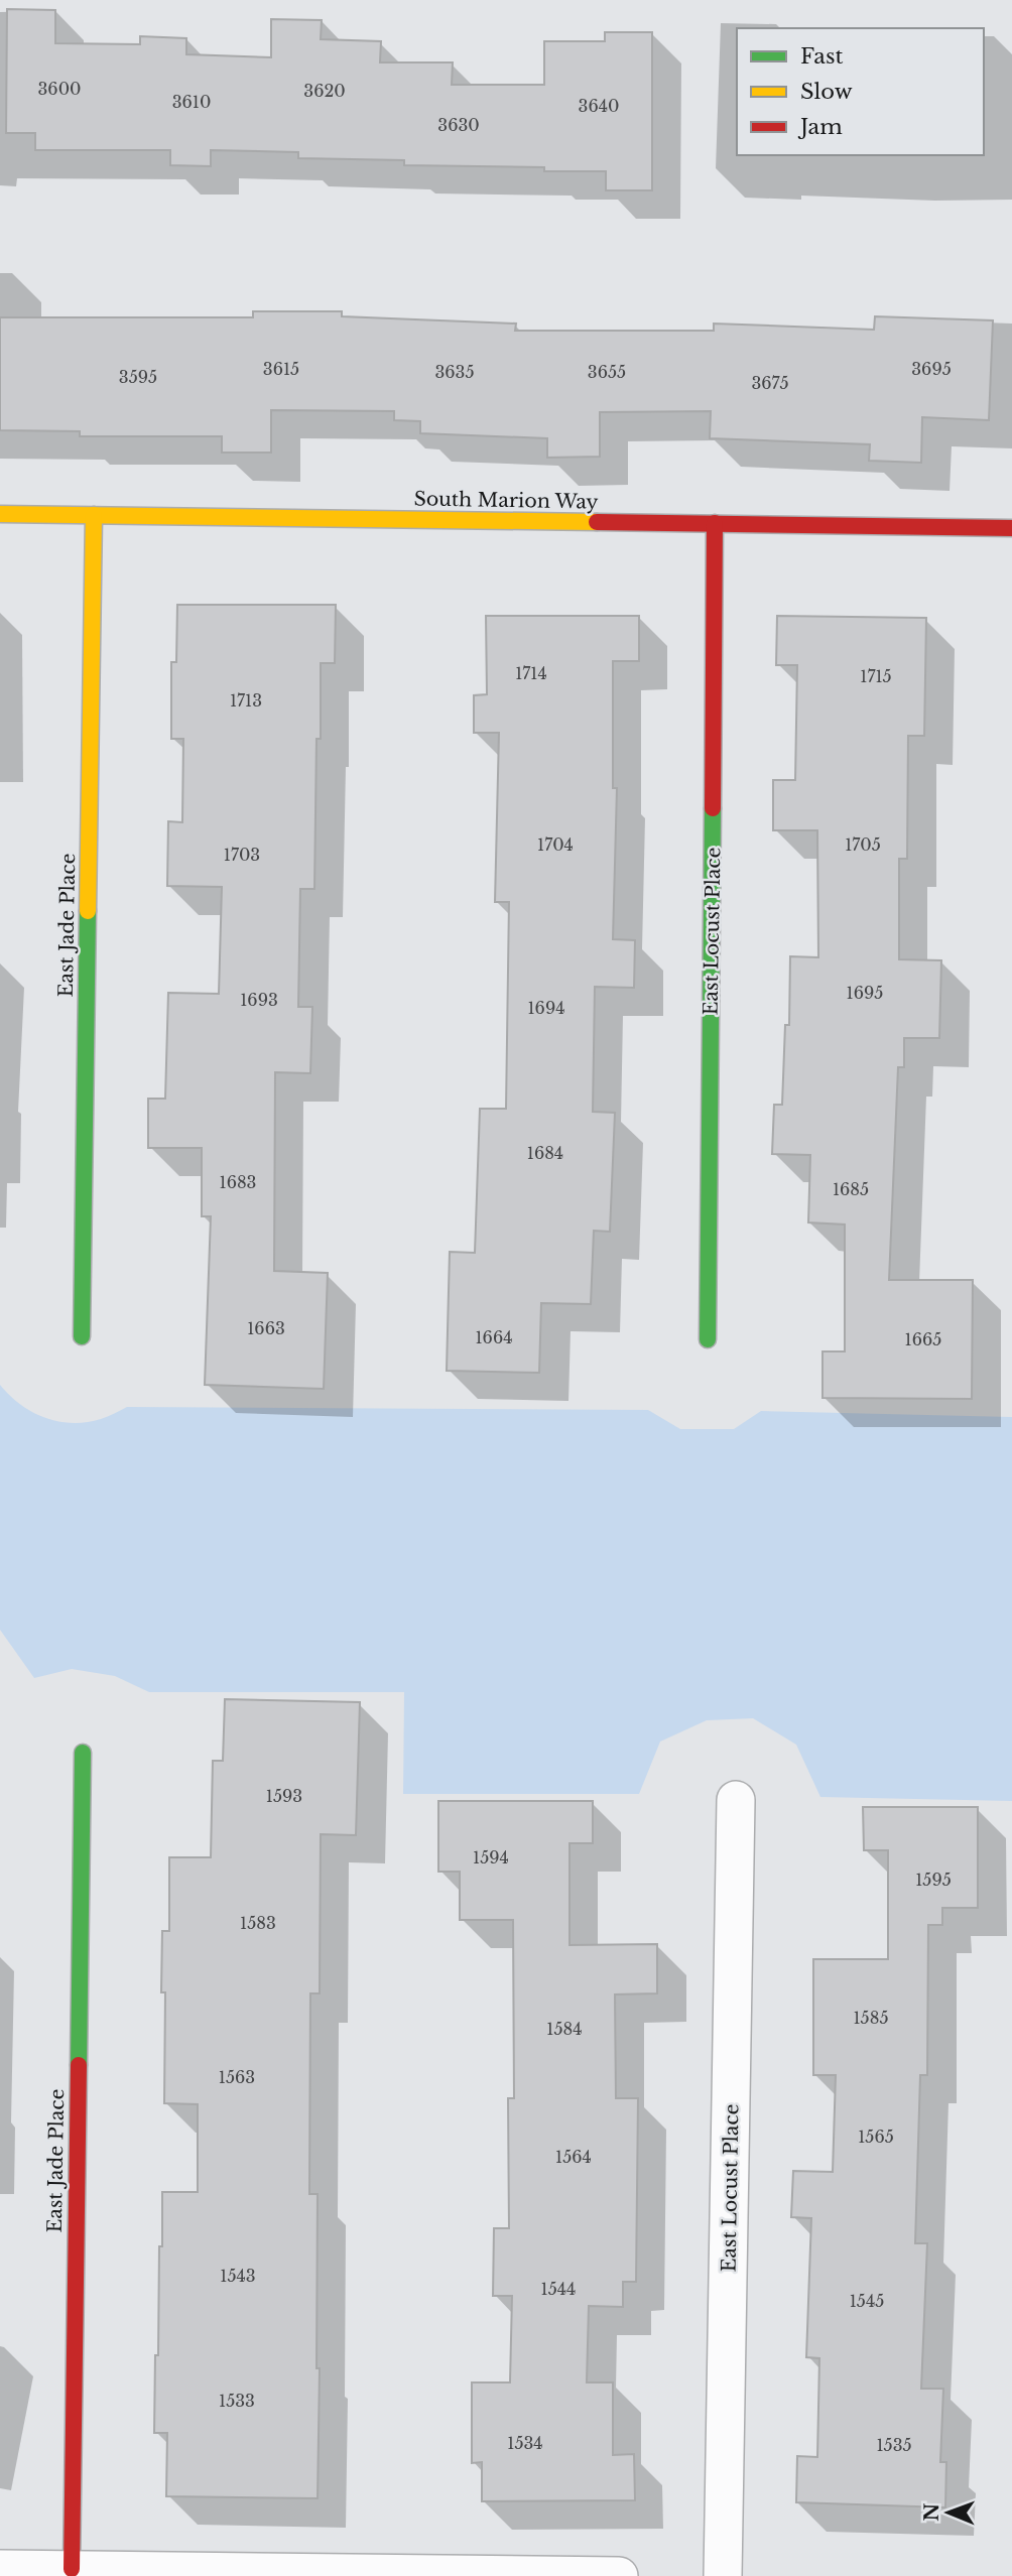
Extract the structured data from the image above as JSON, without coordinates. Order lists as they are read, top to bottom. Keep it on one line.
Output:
{"streets":{"street":["South Marion Way","East Jade Place","East Locust Place"]},"crossings":[["South Marion Way","East Jade Place"],["South Marion Way","East Locust Place"]],"house_numbers":["3600","3620","3610","3640","3630","3615","3695","3635","3655","3595","3675","1714","1715","1713","1704","1705","1703","1695","1693","1694","1684","1683","1685","1663","1664","1665","1593","1594","1595","1583","1585","1584","1563","1565","1564","1543","1544","1545","1533","1534","1535"],"legend":["Fast","Slow","Jam"],"north":"left"}
